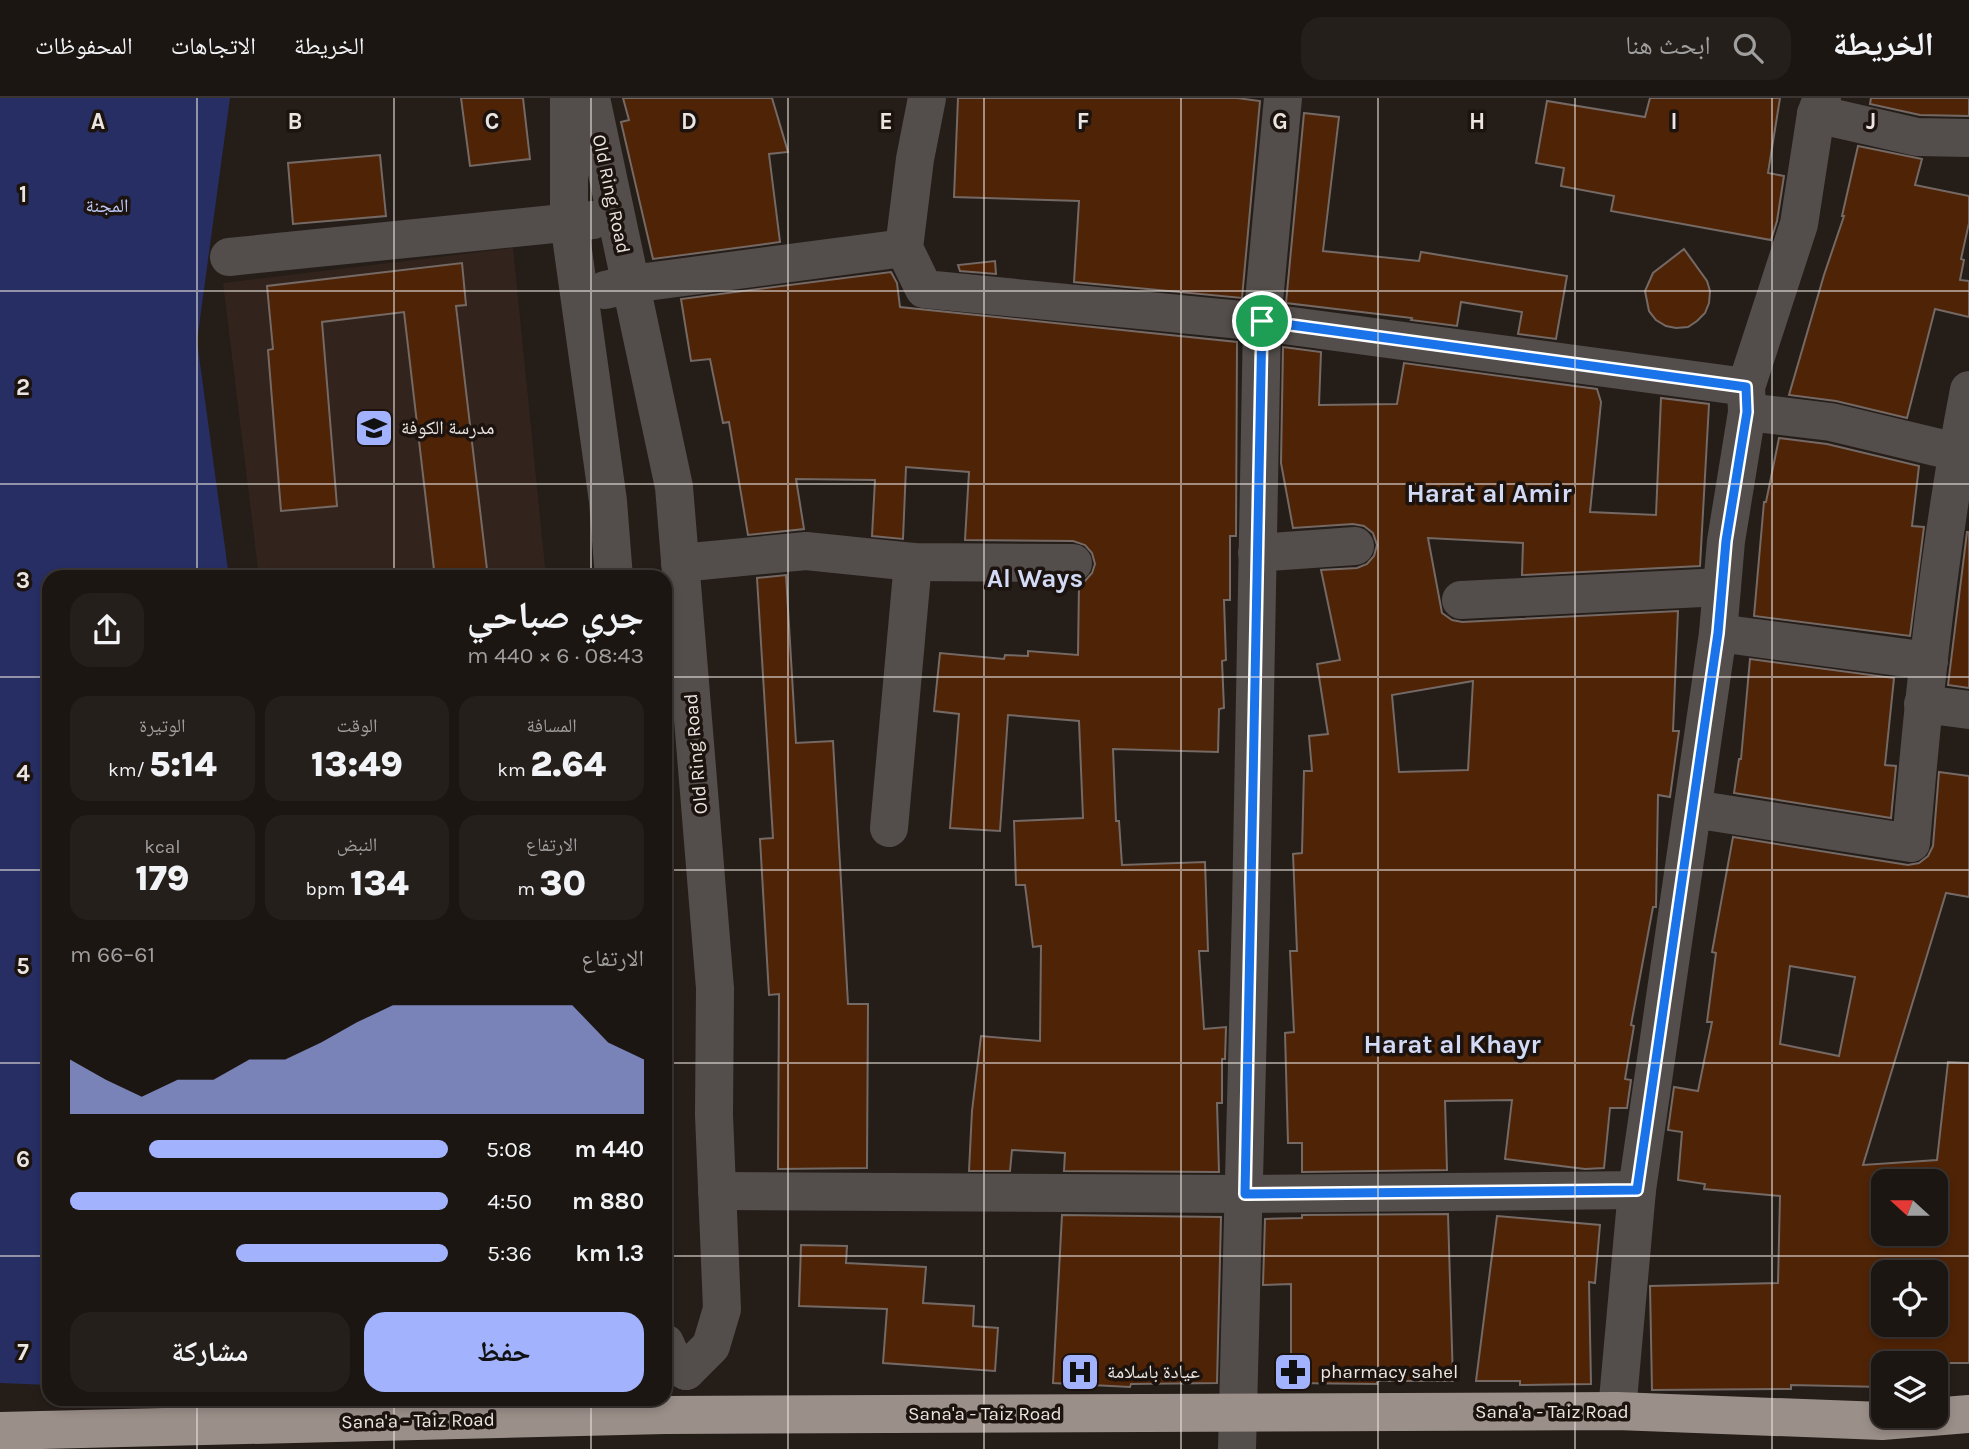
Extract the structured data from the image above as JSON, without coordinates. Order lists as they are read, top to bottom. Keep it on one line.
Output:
{"streets":{"highway":["Sana'a - Taiz Road"],"street":["Old Ring Road"]},"districts":["Harat al Amir","Al Ways","Harat al Khayr"],"parks":["المجنة"],"places":{"school or university":["مدرسة الكوفة"],"hospital":["عيادة باسلامة"],"pharmacy":["pharmacy sahel"]},"north":"left","page":{"header":"الخريطة","search":"ابحث هنا","nav":["الخريطة","الاتجاهات","المحفوظات"],"heading":["جري صباحي","08:43 · 6 × 440 m"],"stats":[["المسافة","2.64 km"],["الوقت","13:49"],["الوتيرة","5:14 /km"],["الارتفاع","30 m"],["النبض","134 bpm"],["kcal","179"]],"chart":["الارتفاع","61–66 m"],"list":[{"name":"440 m","note":"5:08"},{"name":"880 m","note":"4:50"},{"name":"1.3 km","note":"5:36"}],"buttons":["حفظ","مشاركة"]},"grid":{"columns":["A","B","C","D","E","F","G","H","I","J"],"rows":["1","2","3","4","5","6","7"]}}
